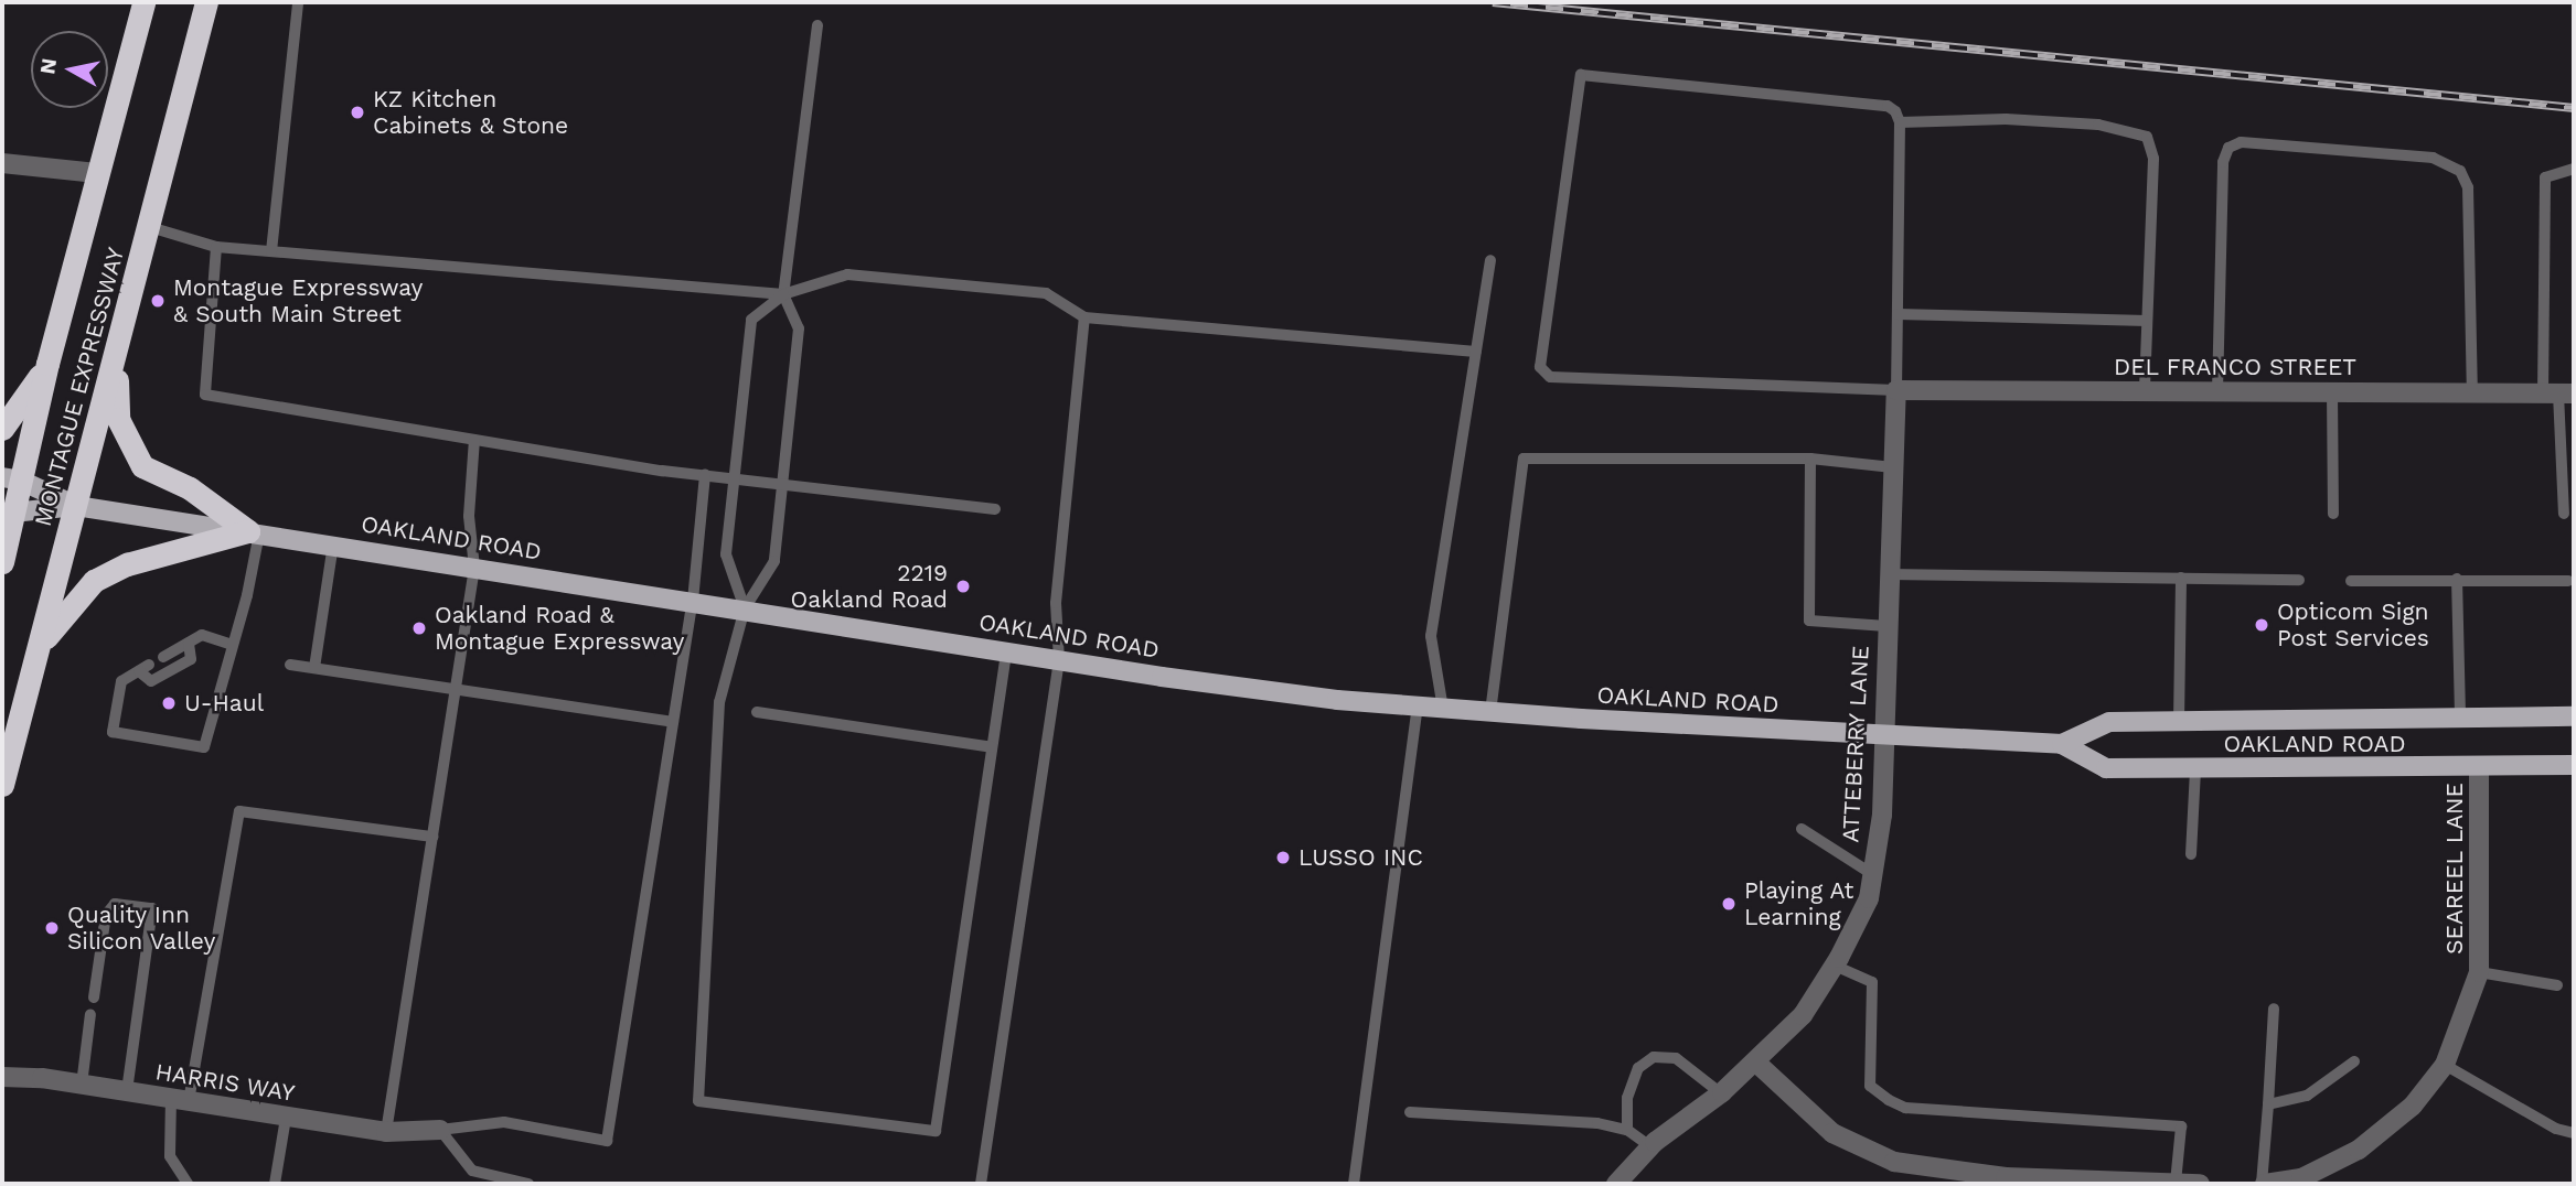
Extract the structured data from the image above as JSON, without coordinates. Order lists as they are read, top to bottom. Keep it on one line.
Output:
{"streets":{"highway":["MONTAGUE EXPRESSWAY"],"main road":["OAKLAND ROAD"],"street":["DEL FRANCO STREET","ATTEBERRY LANE","SEAREEL LANE","HARRIS WAY"]},"crossings":[["DEL FRANCO STREET","ATTEBERRY LANE"],["MONTAGUE EXPRESSWAY","OAKLAND ROAD"],["OAKLAND ROAD","ATTEBERRY LANE"],["OAKLAND ROAD","SEAREEL LANE"]],"places":["KZ Kitchen Cabinets & Stone","Montague Expressway & South Main Street","2219 Oakland Road","Opticom Sign Post Services","Oakland Road & Montague Expressway","U-Haul","LUSSO INC","Playing At Learning","Quality Inn Silicon Valley"],"north":"left"}
